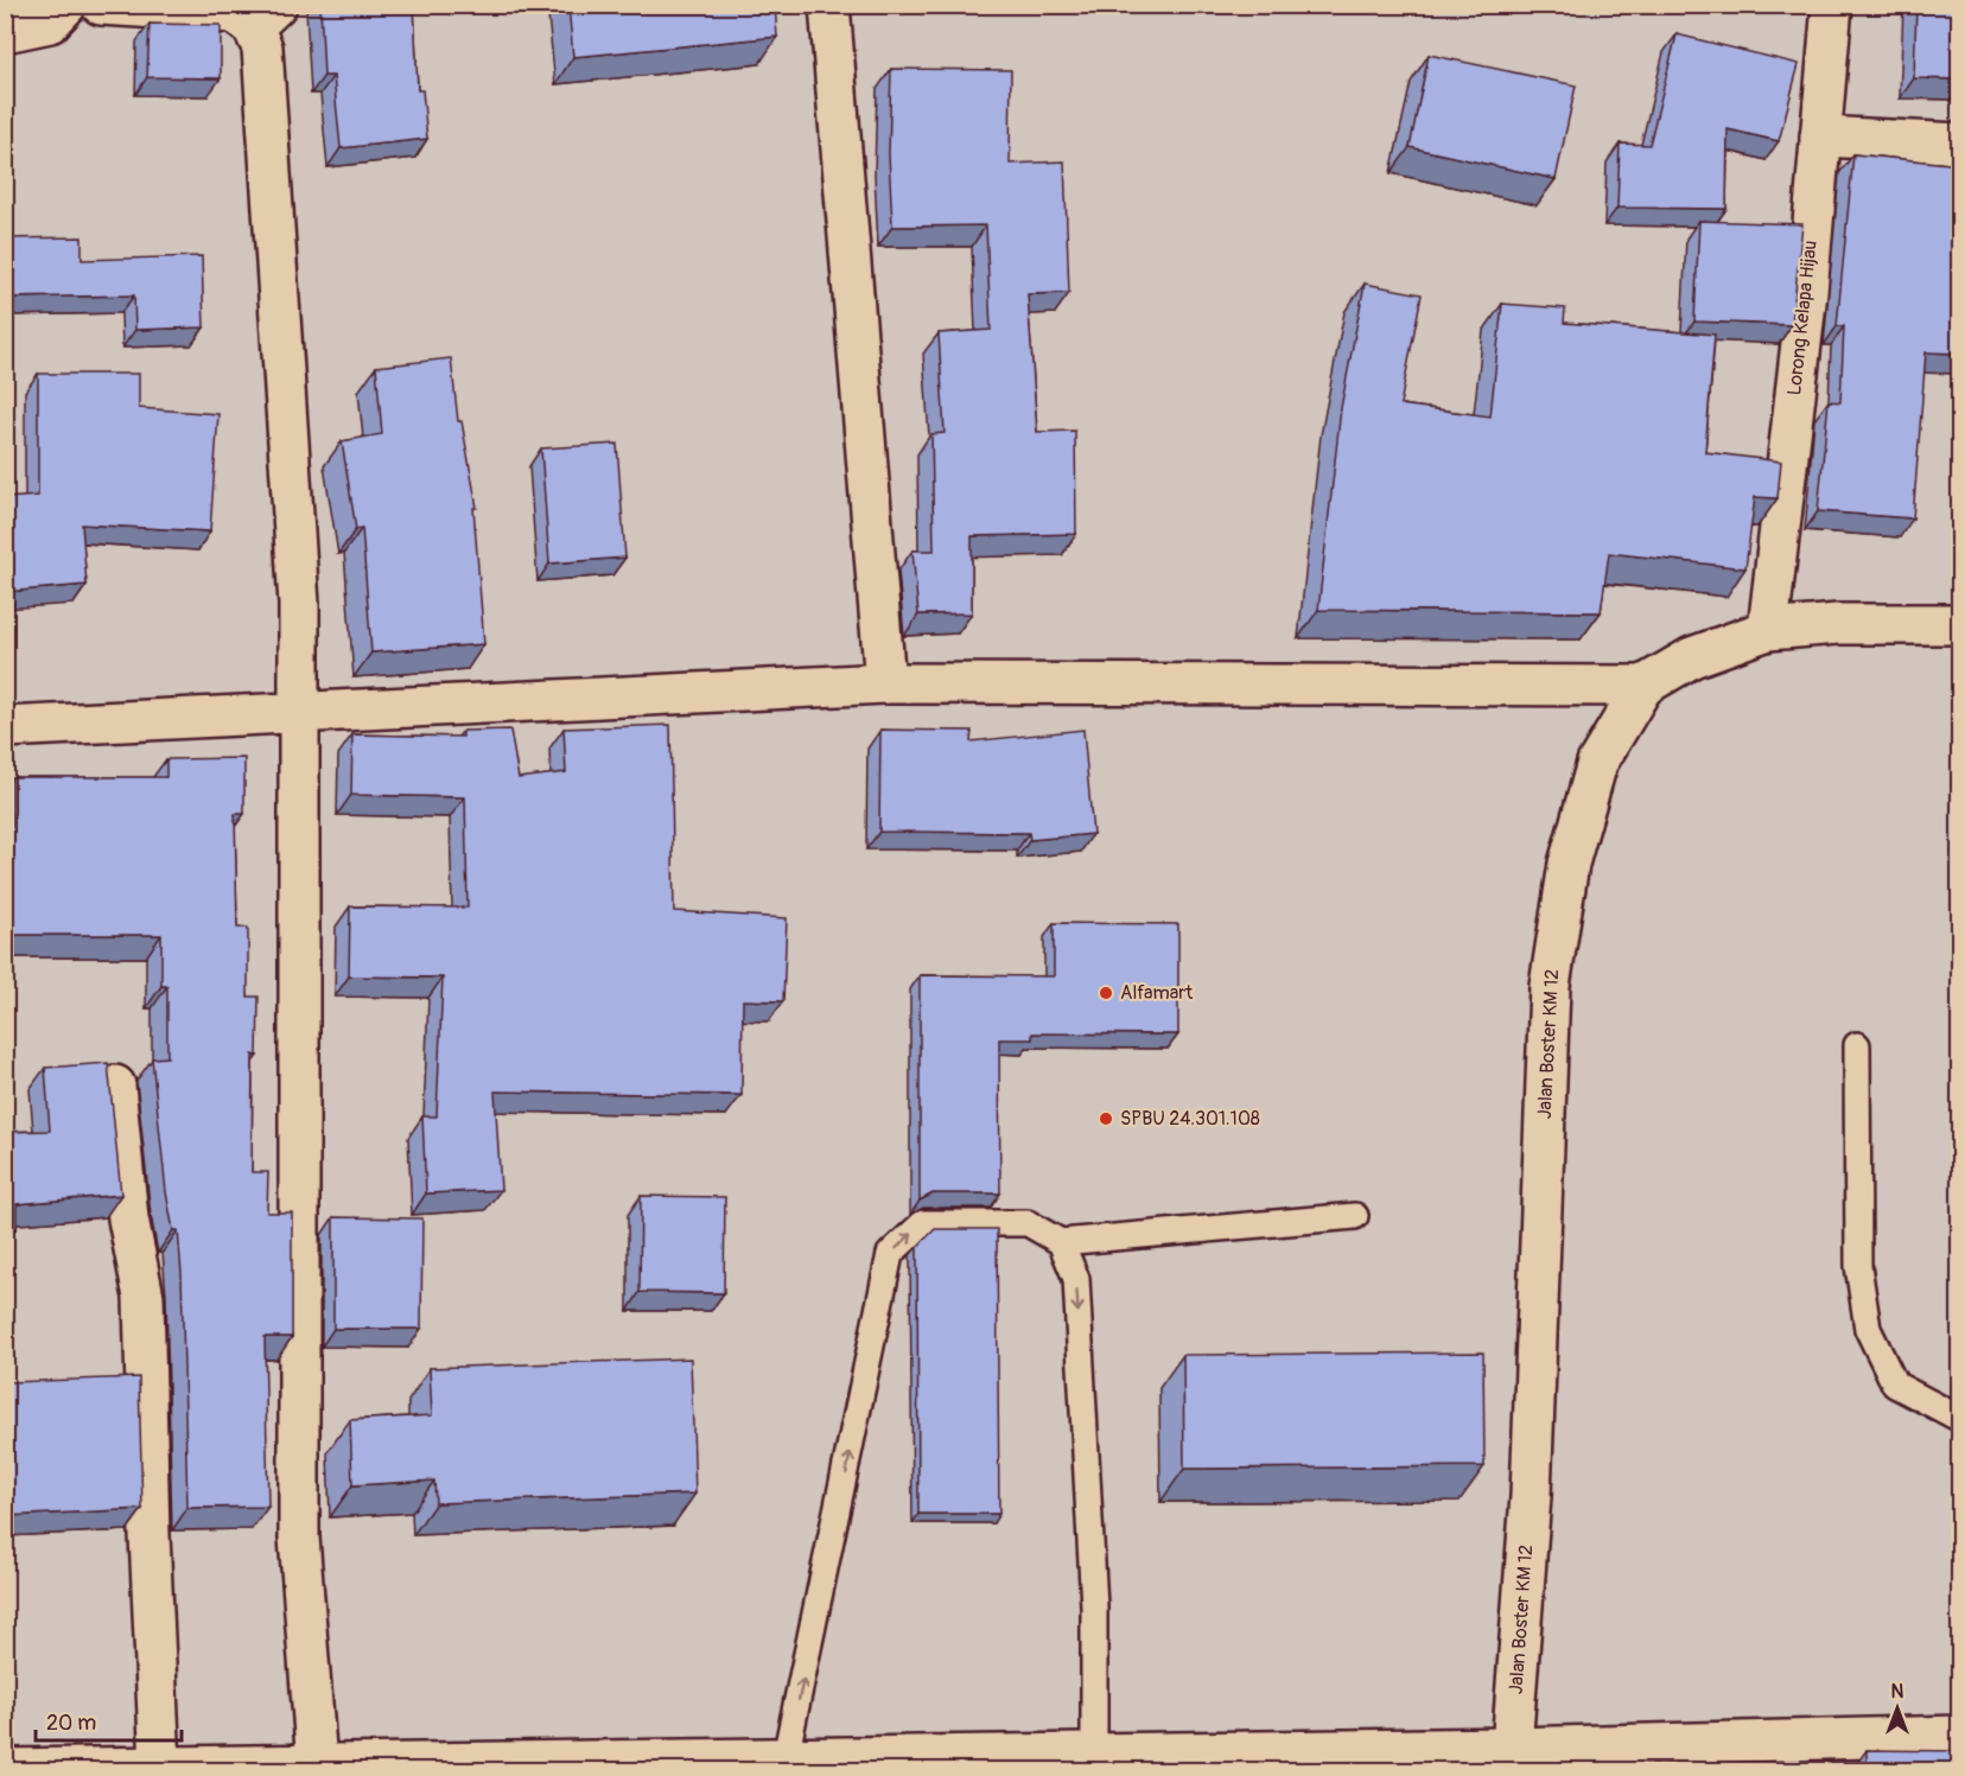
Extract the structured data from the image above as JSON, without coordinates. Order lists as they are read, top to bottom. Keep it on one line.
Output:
{"streets":{"main road":["Lorong Kelapa Hijau","Jalan Boster KM 12"]},"crossings":[["Lorong Kelapa Hijau","Jalan Boster KM 12"]],"places":["Alfamart","SPBU 24.301.108"],"scale_bar":"20 m","north":"top"}
